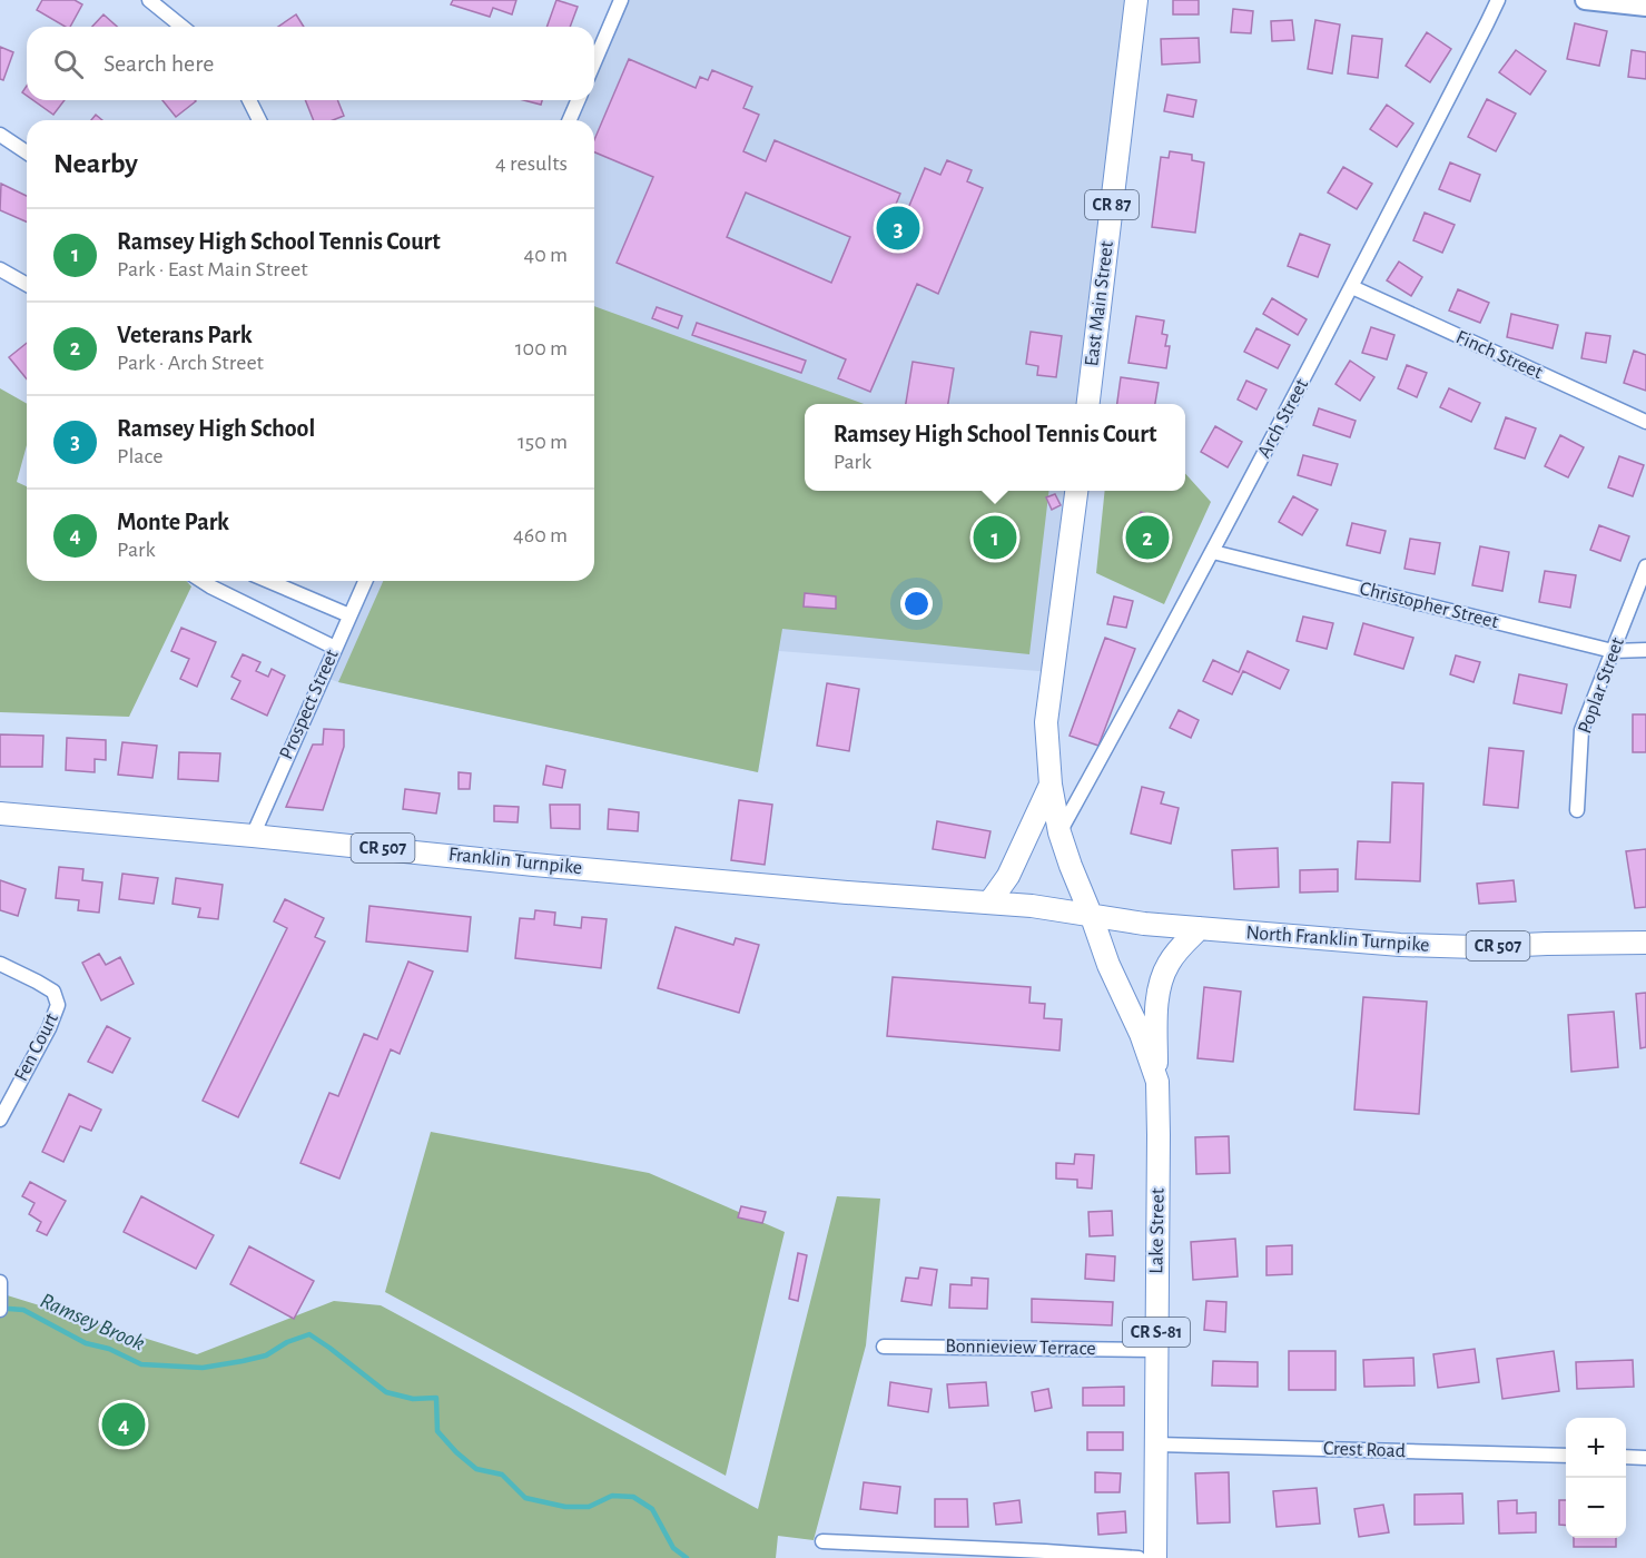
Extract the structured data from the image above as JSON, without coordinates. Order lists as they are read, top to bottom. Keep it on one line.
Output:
{"streets":{"main road":["CR 87","East Main Street","CR 507","Franklin Turnpike","North Franklin Turnpike","Lake Street","CR S-81"],"street":["Finch Street","Arch Street","Christopher Street","Poplar Street","Prospect Street","Fen Court","Bonnieview Terrace","Crest Road"]},"crossings":[["Finch Street","Arch Street"],["Arch Street","Christopher Street"],["Arch Street","Lake Street"],["Christopher Street","Poplar Street"],["Prospect Street","Franklin Turnpike"],["Franklin Turnpike","North Franklin Turnpike"],["North Franklin Turnpike","Lake Street"],["Lake Street","Bonnieview Terrace"],["Lake Street","Crest Road"]],"water":["Ramsey Brook"],"page":{"search":"Search here","heading":["Nearby","4 results"],"pins":["3","1","2","4"],"list":[{"mark":"1","name":"Ramsey High School Tennis Court","note":"Park · East Main Street","value":"40 m"},{"mark":"2","name":"Veterans Park","note":"Park · Arch Street","value":"100 m"},{"mark":"3","name":"Ramsey High School","note":"Place","value":"150 m"},{"mark":"4","name":"Monte Park","note":"Park","value":"460 m"}],"popup":["Ramsey High School Tennis Court","Park"],"map_buttons":["+","−"]}}
